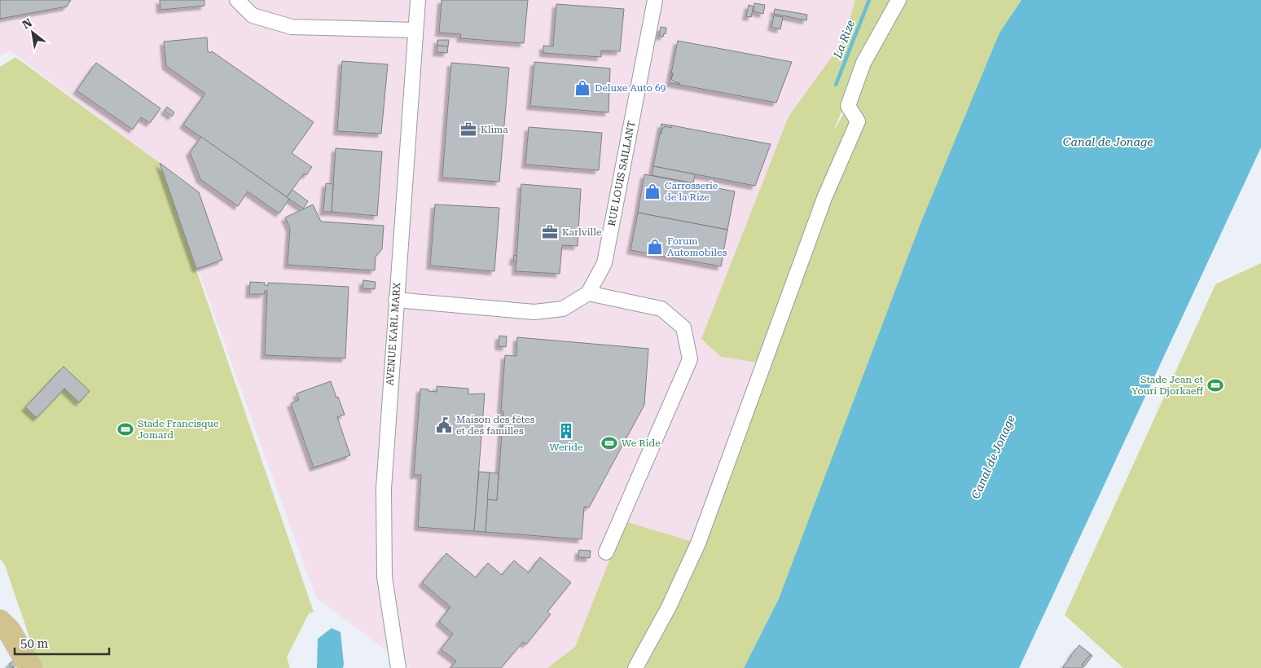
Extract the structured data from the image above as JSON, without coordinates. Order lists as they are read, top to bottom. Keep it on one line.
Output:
{"streets":{"street":["RUE LOUIS SAILLANT","AVENUE KARL MARX"]},"water":["La Rize","Canal de Jonage"],"places":{"shop":["Deluxe Auto 69","Carrosserie de la Rize","Forum Automobiles"],"office":["Klima","Karlville"],"sports":["Stade Jean et Youri Djorkaeff","Stade Francisque Jomard","We Ride"],"public building":["Maison des fêtes et des familles"],"building":["Weride"]},"scale_bar":"50 m","north":"top left"}
